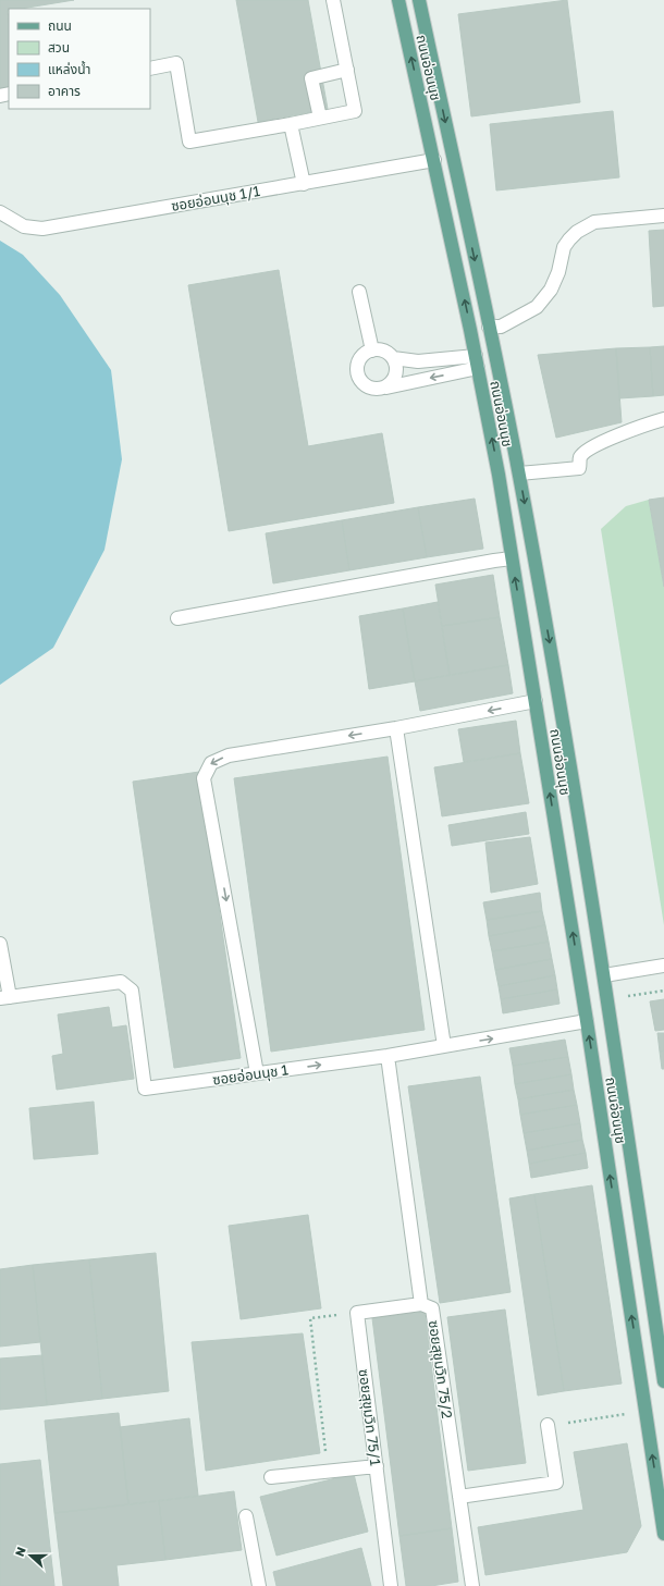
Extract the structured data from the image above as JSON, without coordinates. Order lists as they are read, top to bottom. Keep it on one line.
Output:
{"streets":{"main road":["ถนนอ่อนนุช"],"street":["ซอยอ่อนนุช 1/1","ซอยอ่อนนุช 1","ซอยสุขุมวิท 75/2","ซอยสุขุมวิท 75/1"]},"crossings":[["ถนนอ่อนนุช","ซอยอ่อนนุช 1/1"],["ถนนอ่อนนุช","ซอยอ่อนนุช 1"],["ซอยอ่อนนุช 1","ซอยสุขุมวิท 75/2"]],"one_way":["ซอยอ่อนนุช 1"],"legend":["ถนน","สวน","แหล่งน้ำ","อาคาร"],"north":"left"}
